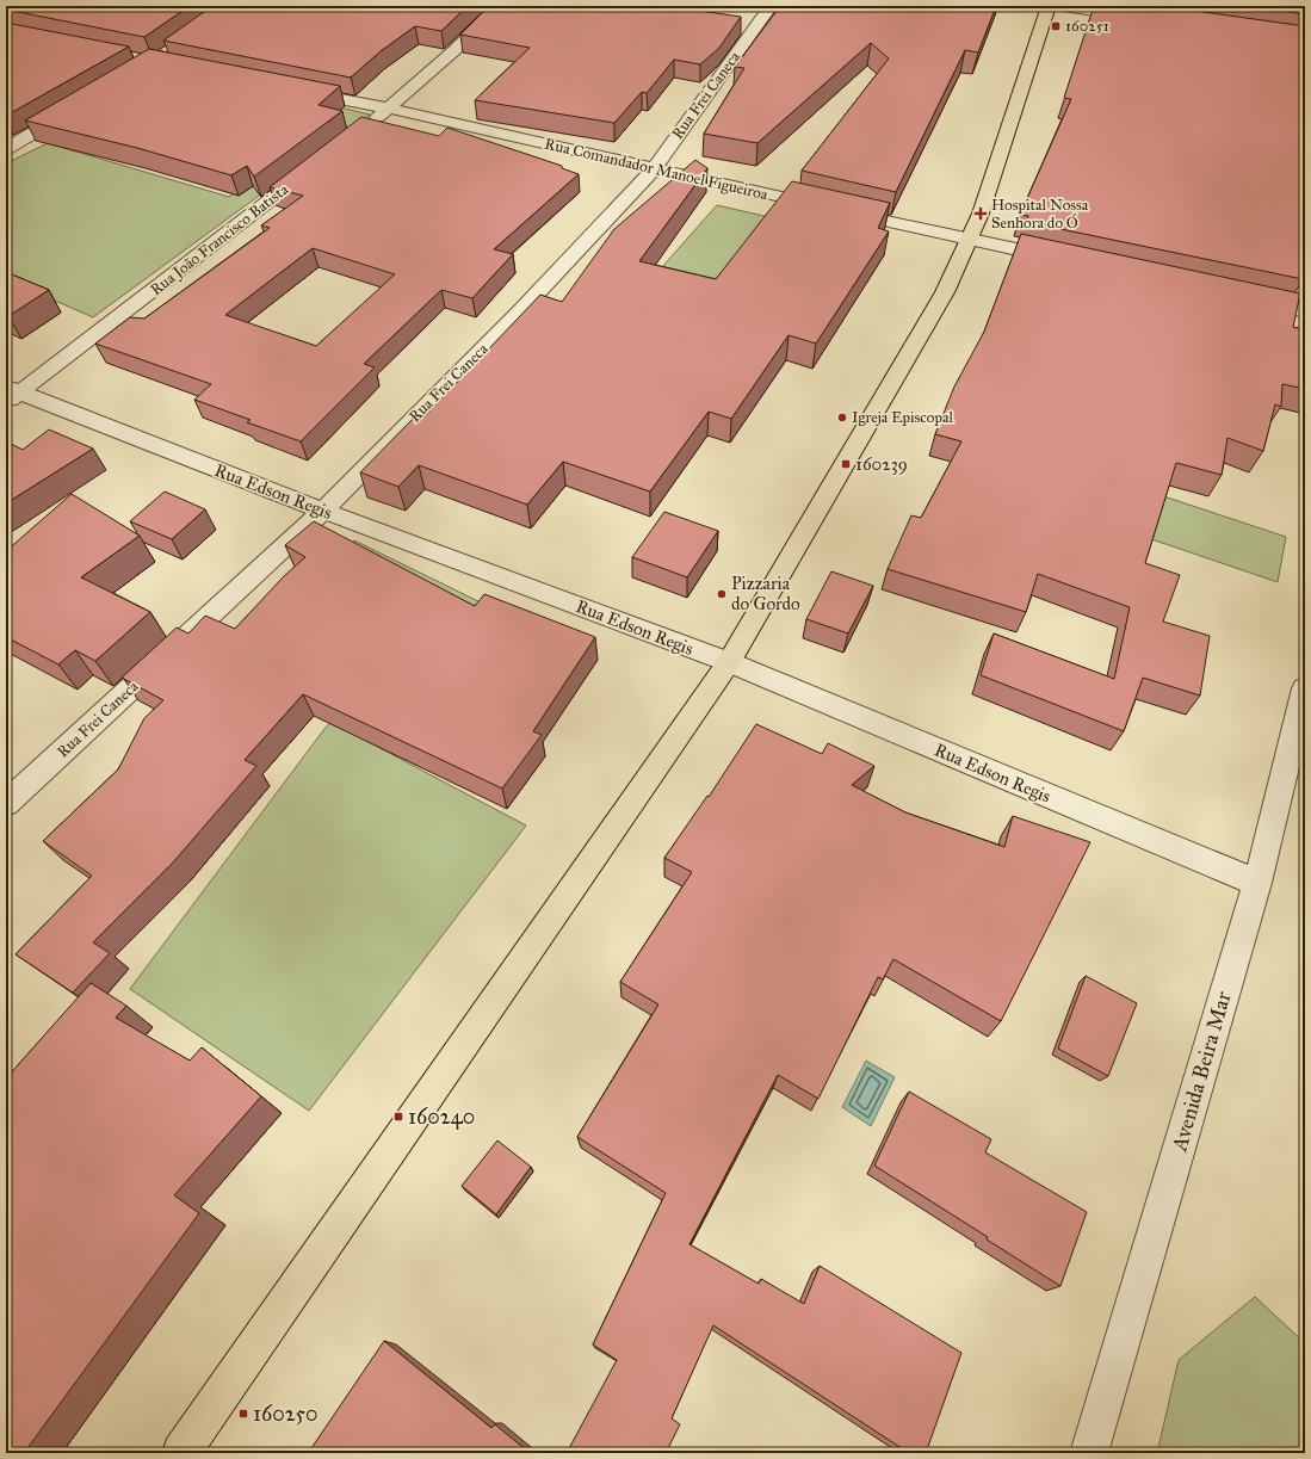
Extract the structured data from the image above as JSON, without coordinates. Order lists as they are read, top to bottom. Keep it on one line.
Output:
{"streets":{"street":["Rua Frei Caneca","Rua Comandador Manoel Figueiroa","Rua João Francisco Batista","Rua Edson Regis","Avenida Beira Mar"]},"crossings":[["Rua Frei Caneca","Rua Comandador Manoel Figueiroa"],["Rua Frei Caneca","Rua Edson Regis"],["Rua João Francisco Batista","Rua Edson Regis"],["Rua Edson Regis","Avenida Beira Mar"]],"places":{"transit":["160251","160239","160240","160250"],"health":["Hospital Nossa Senhora do Ó"],"other":["Igreja Episcopal","Pizzaria do Gordo"]}}
